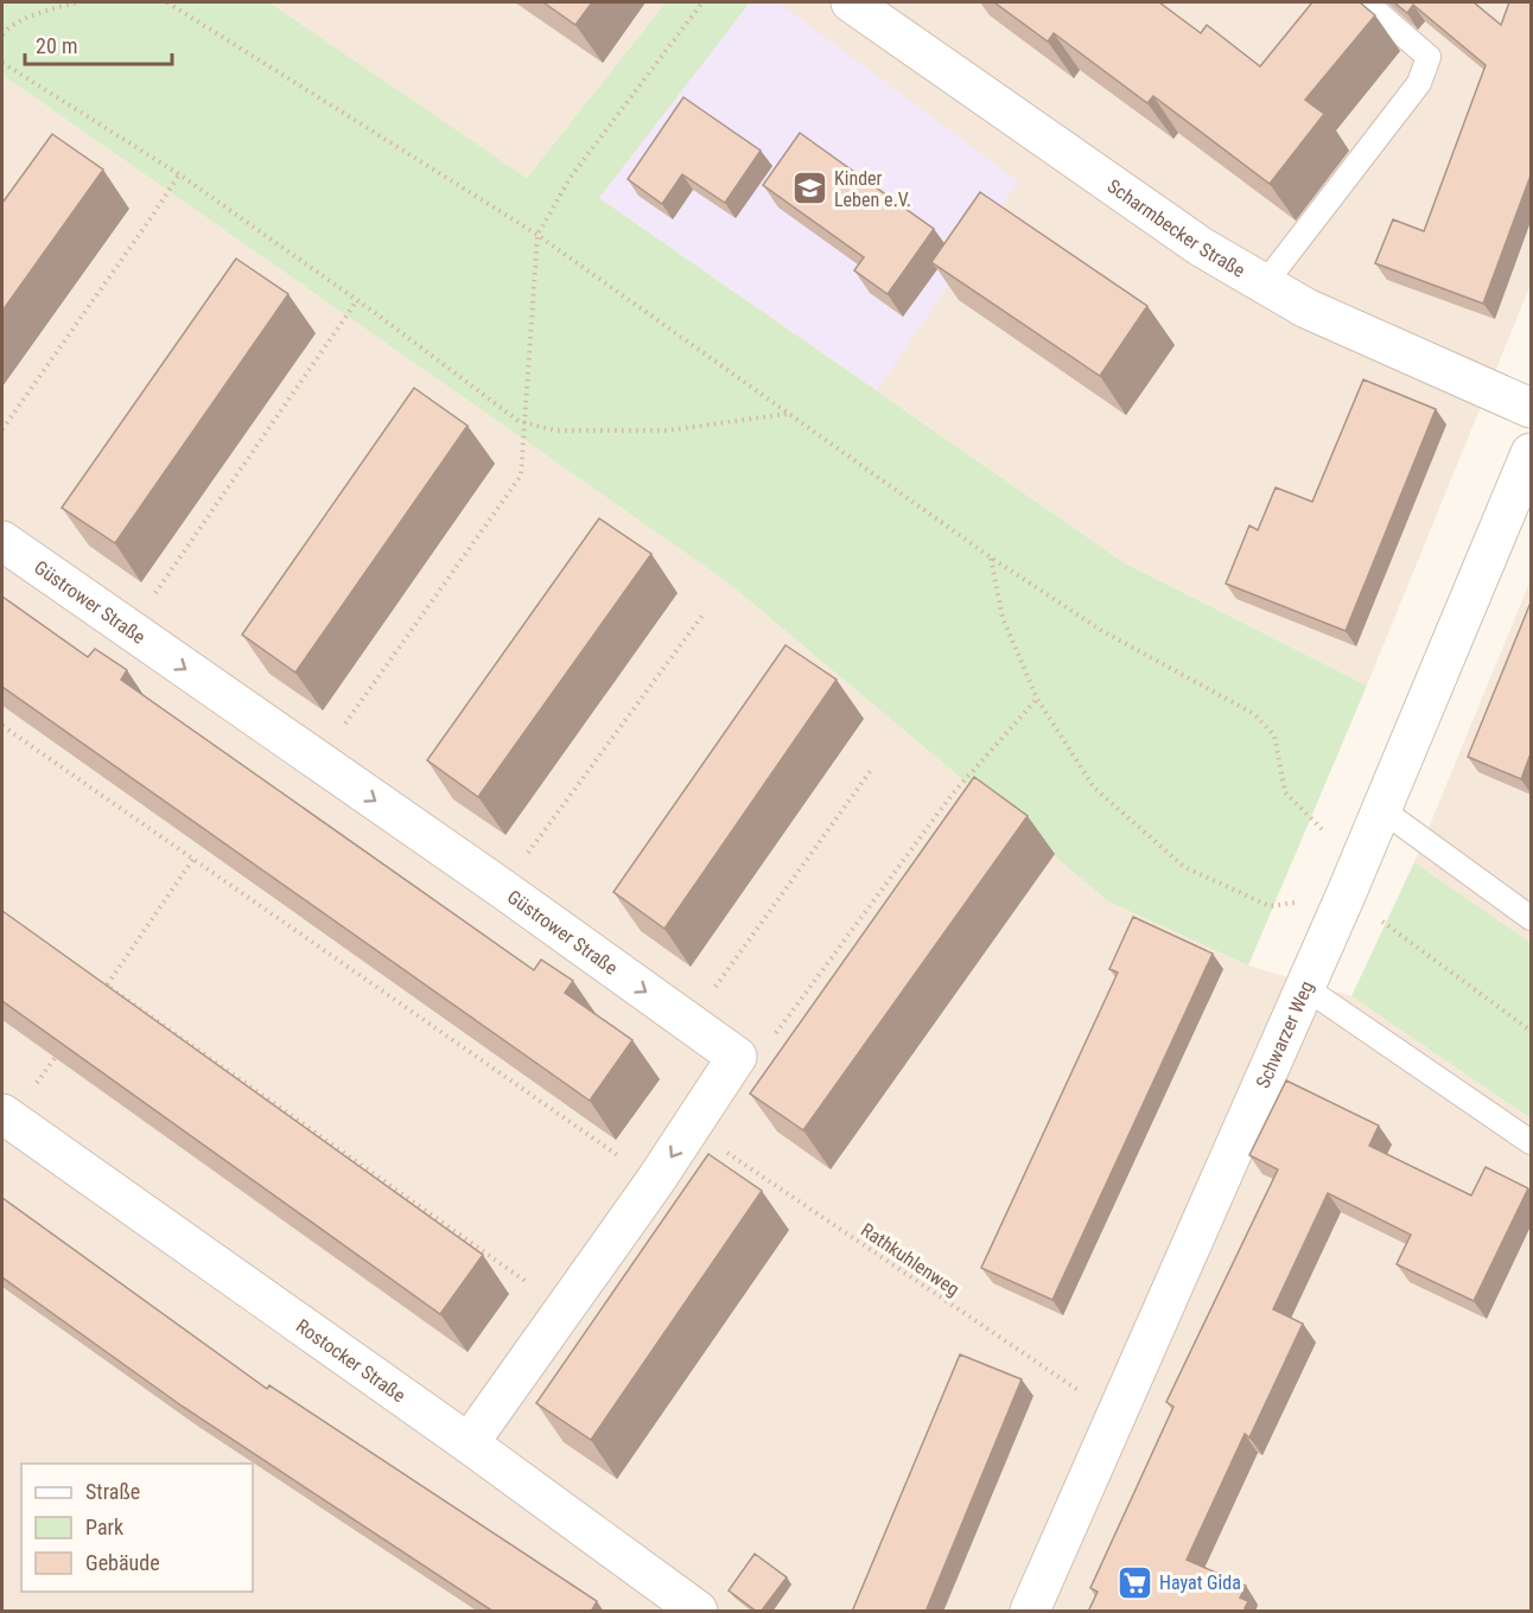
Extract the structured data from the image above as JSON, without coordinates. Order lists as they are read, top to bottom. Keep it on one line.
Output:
{"streets":{"street":["Scharmbecker Straße","Güstrower Straße","Schwarzer Weg","Rostocker Straße"],"path":["Rathkuhlenweg"]},"crossings":[["Schwarzer Weg","Rathkuhlenweg"]],"one_way":["Güstrower Straße"],"places":{"school or university":["Kinder Leben e.V."],"supermarket":["Hayat Gida"]},"legend":["Straße","Park","Gebäude"],"scale_bar":"20 m"}
